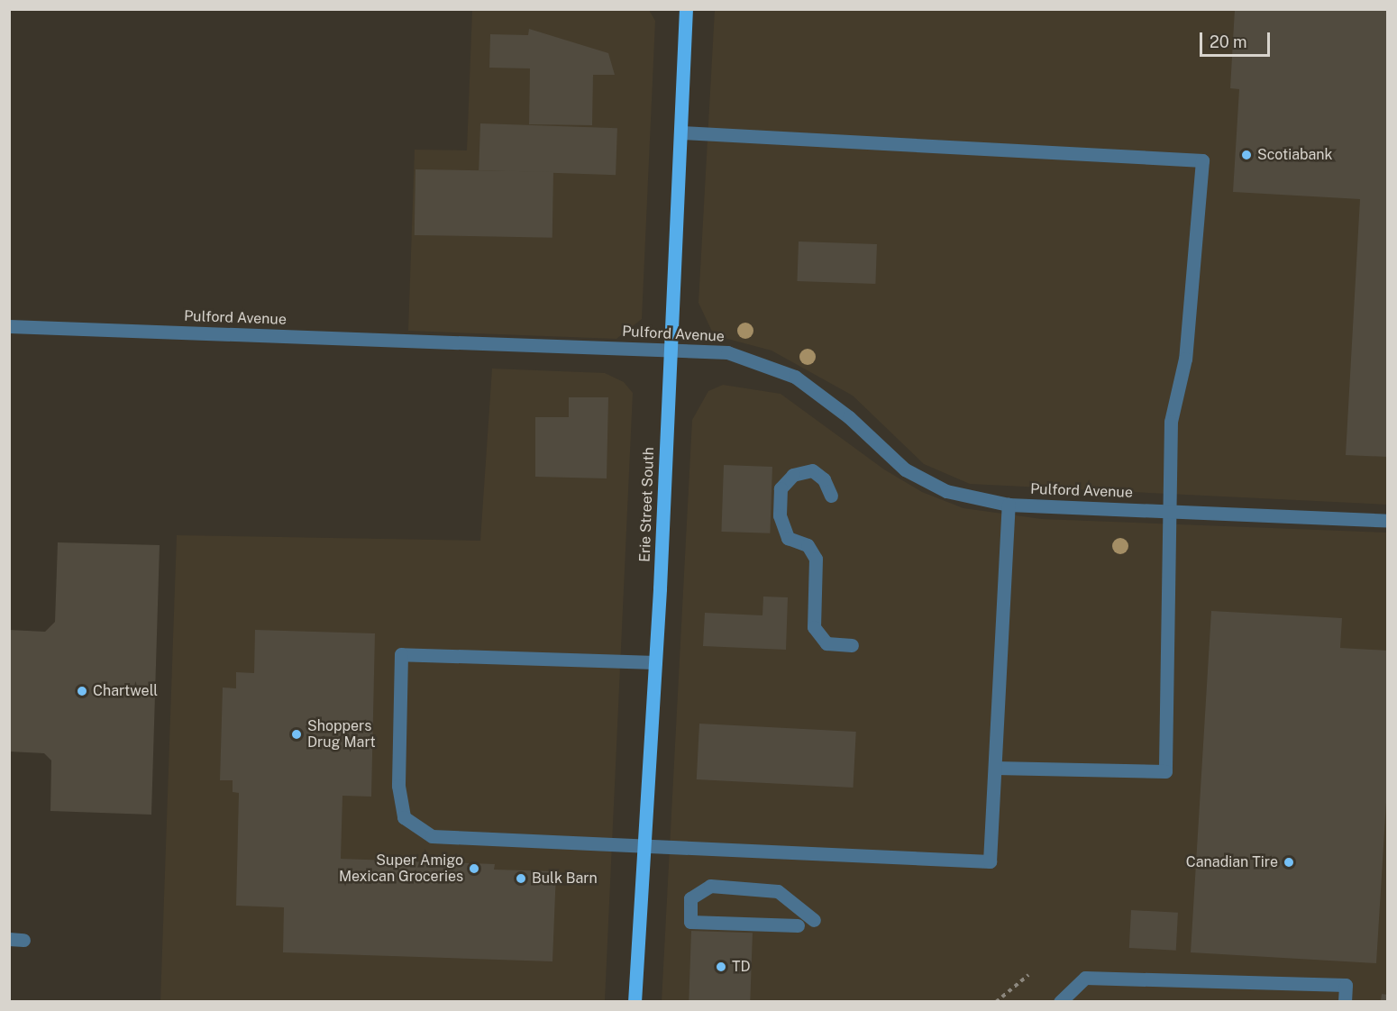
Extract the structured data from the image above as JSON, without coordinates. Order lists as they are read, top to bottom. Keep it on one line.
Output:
{"streets":{"main road":["Erie Street South"],"street":["Pulford Avenue"]},"crossings":[["Pulford Avenue","Erie Street South"]],"places":["Scotiabank","Chartwell","Shoppers Drug Mart","Canadian Tire","Super Amigo Mexican Groceries","Bulk Barn","TD"],"scale_bar":"20 m"}
